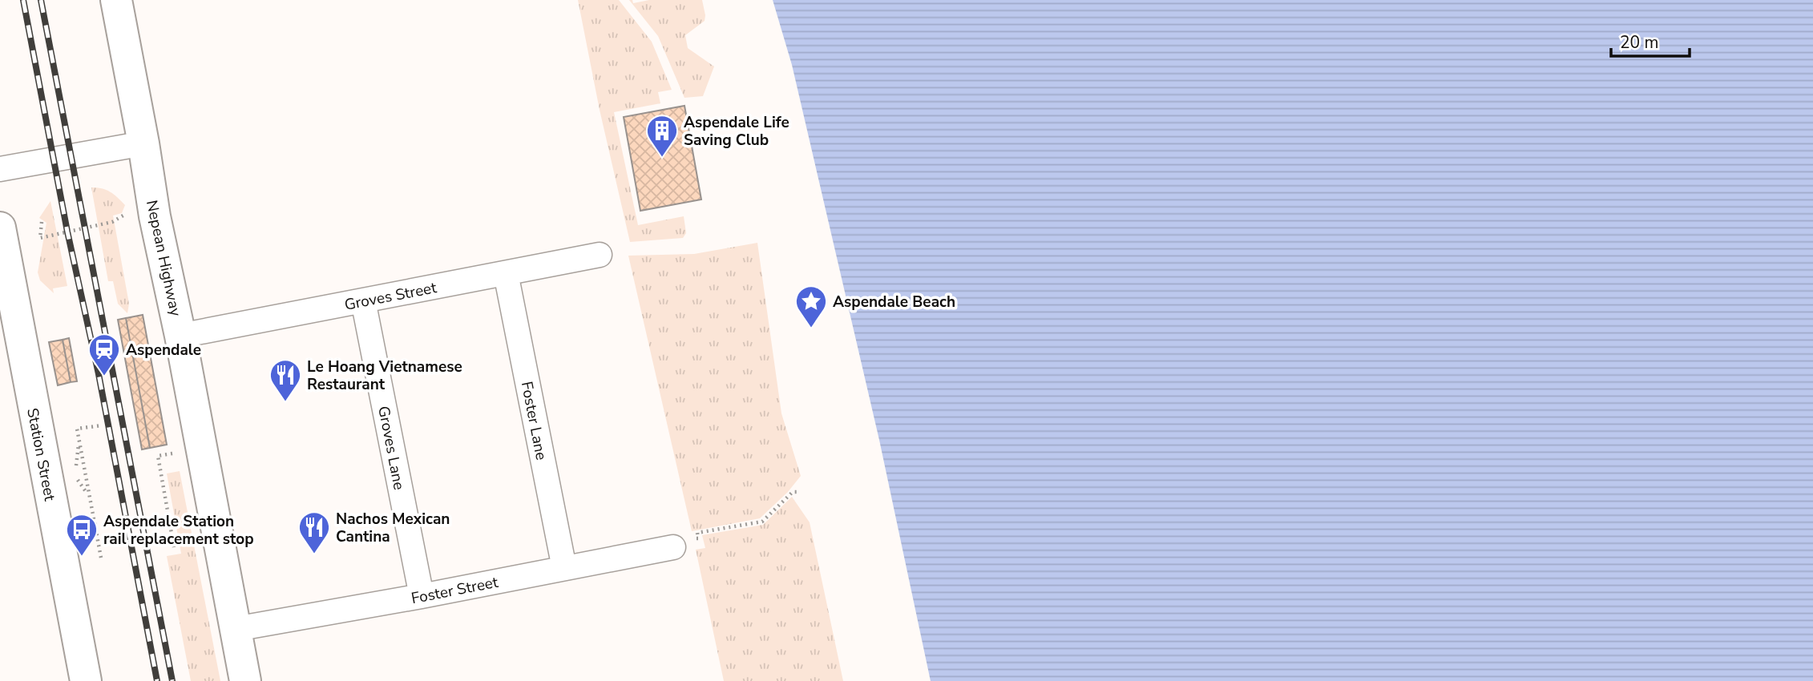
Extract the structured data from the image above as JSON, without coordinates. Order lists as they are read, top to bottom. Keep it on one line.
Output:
{"streets":{"main road":["Nepean Highway","Station Street"],"street":["Groves Street","Foster Lane","Groves Lane","Foster Street"]},"crossings":[["Nepean Highway","Groves Street"],["Nepean Highway","Foster Street"],["Groves Street","Foster Lane"],["Groves Street","Groves Lane"],["Foster Lane","Foster Street"],["Groves Lane","Foster Street"]],"places":{"building":["Aspendale Life Saving Club"],"place":["Aspendale Beach"],"station":["Aspendale"],"restaurant":["Le Hoang Vietnamese Restaurant","Nachos Mexican Cantina"],"bus stop":["Aspendale Station rail replacement stop"]},"scale_bar":"20 m"}
